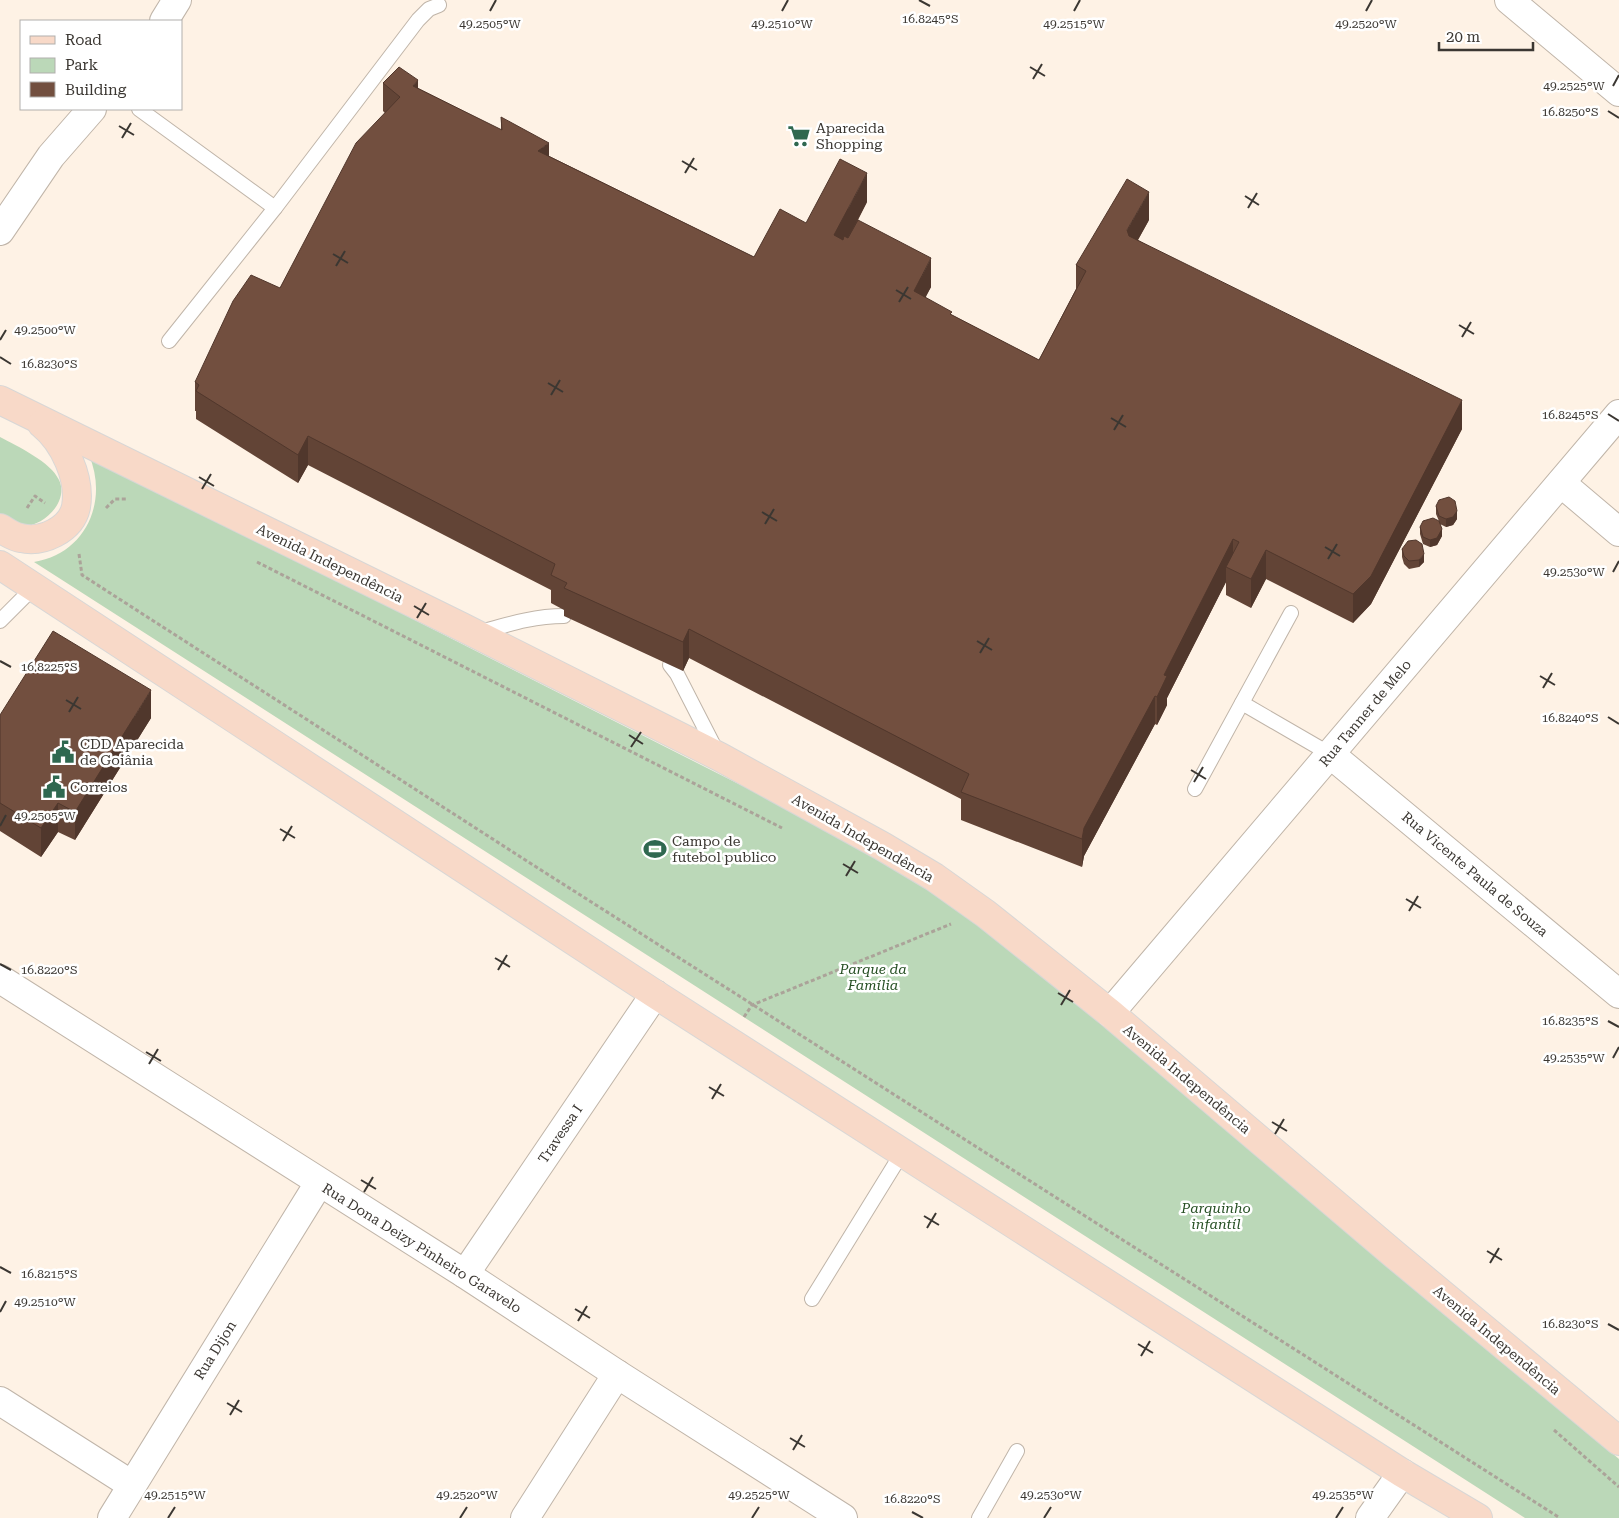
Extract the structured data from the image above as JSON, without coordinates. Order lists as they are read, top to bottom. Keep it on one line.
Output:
{"streets":{"main road":["Avenida Independência"],"street":["Rua Tanner de Melo","Rua Vicente Paula de Souza","Travessa I","Rua Dona Deizy Pinheiro Garavelo","Rua Dijon"]},"crossings":[["Avenida Independência","Rua Tanner de Melo"],["Rua Tanner de Melo","Rua Vicente Paula de Souza"],["Travessa I","Rua Dona Deizy Pinheiro Garavelo"],["Rua Dona Deizy Pinheiro Garavelo","Rua Dijon"]],"parks":["Parque da Família","Parquinho infantíl"],"places":{"supermarket":["Aparecida Shopping"],"public building":["CDD Aparecida de Goiânia","Correios"],"sports":["Campo de futebol publico"]},"legend":["Road","Park","Building"],"scale_bar":"20 m","coordinates":["16.8245°S","49.2510°W","49.2505°W","49.2515°W","49.2520°W","49.2525°W","16.8250°S","49.2500°W","16.8230°S","49.2530°W","16.8225°S","16.8240°S","16.8220°S","16.8235°S","49.2535°W","16.8215°S"]}
